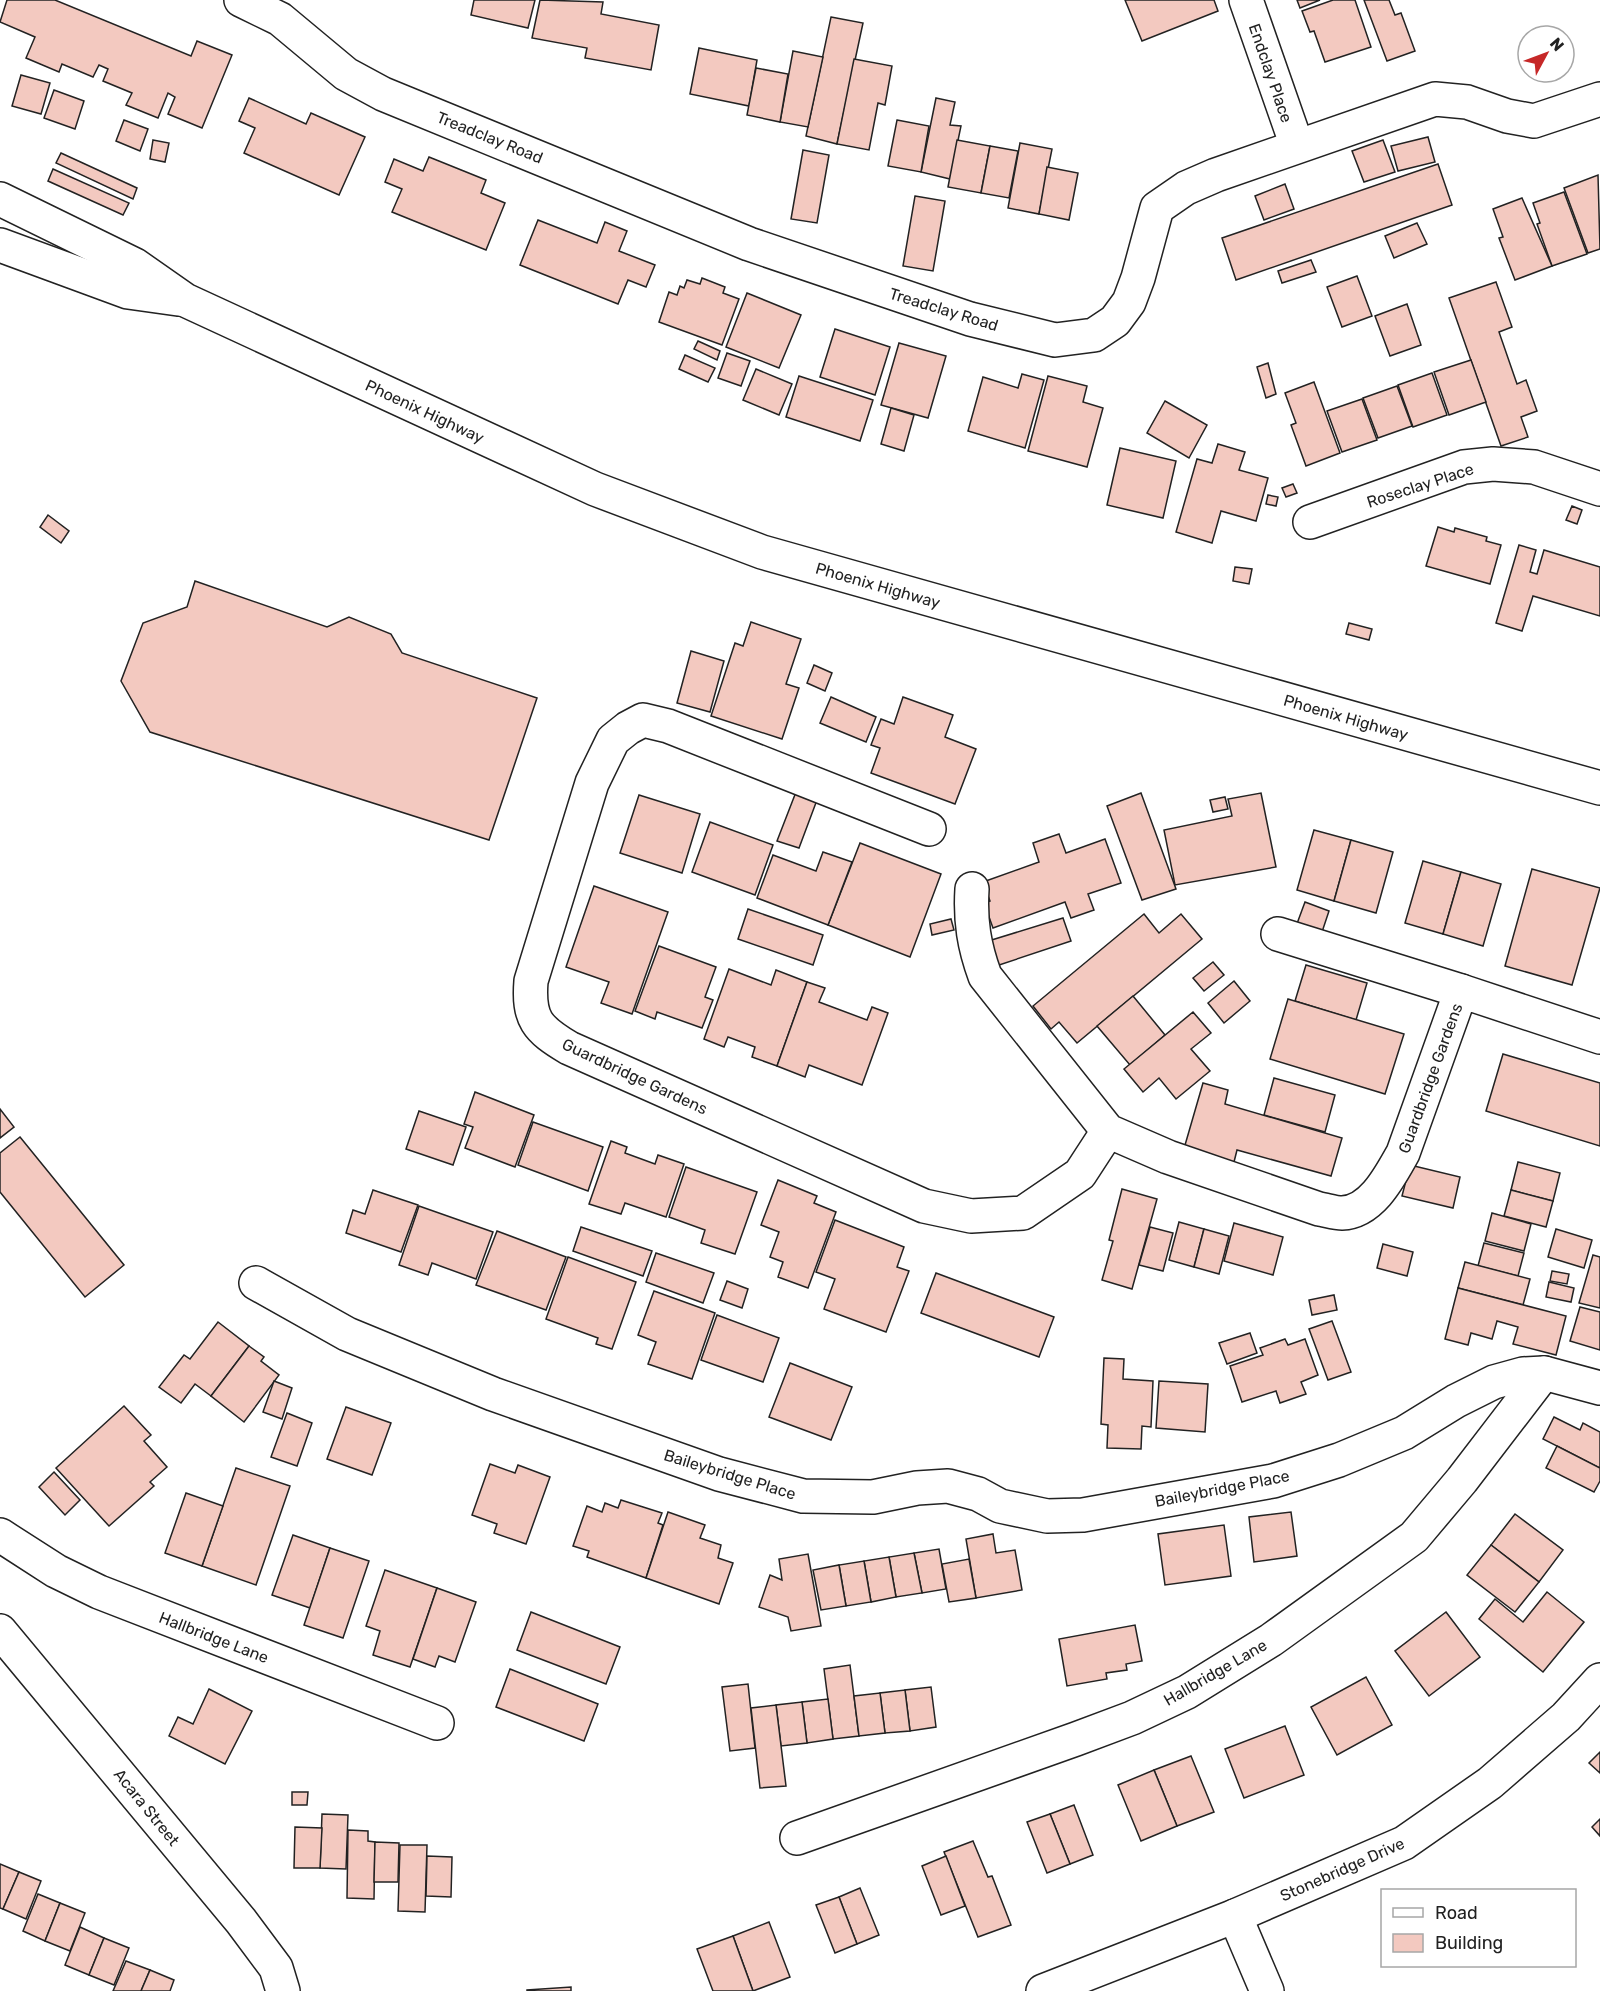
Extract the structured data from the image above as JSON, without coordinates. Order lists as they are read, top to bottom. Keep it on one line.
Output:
{"streets":{"street":["Endclay Place","Treadclay Road","Phoenix Highway","Roseclay Place","Guardbridge Gardens","Baileybridge Place","Hallbridge Lane","Acara Street","Stonebridge Drive"]},"crossings":[["Endclay Place","Treadclay Road"],["Baileybridge Place","Hallbridge Lane"]],"legend":["Road","Building"],"north":"top right"}
